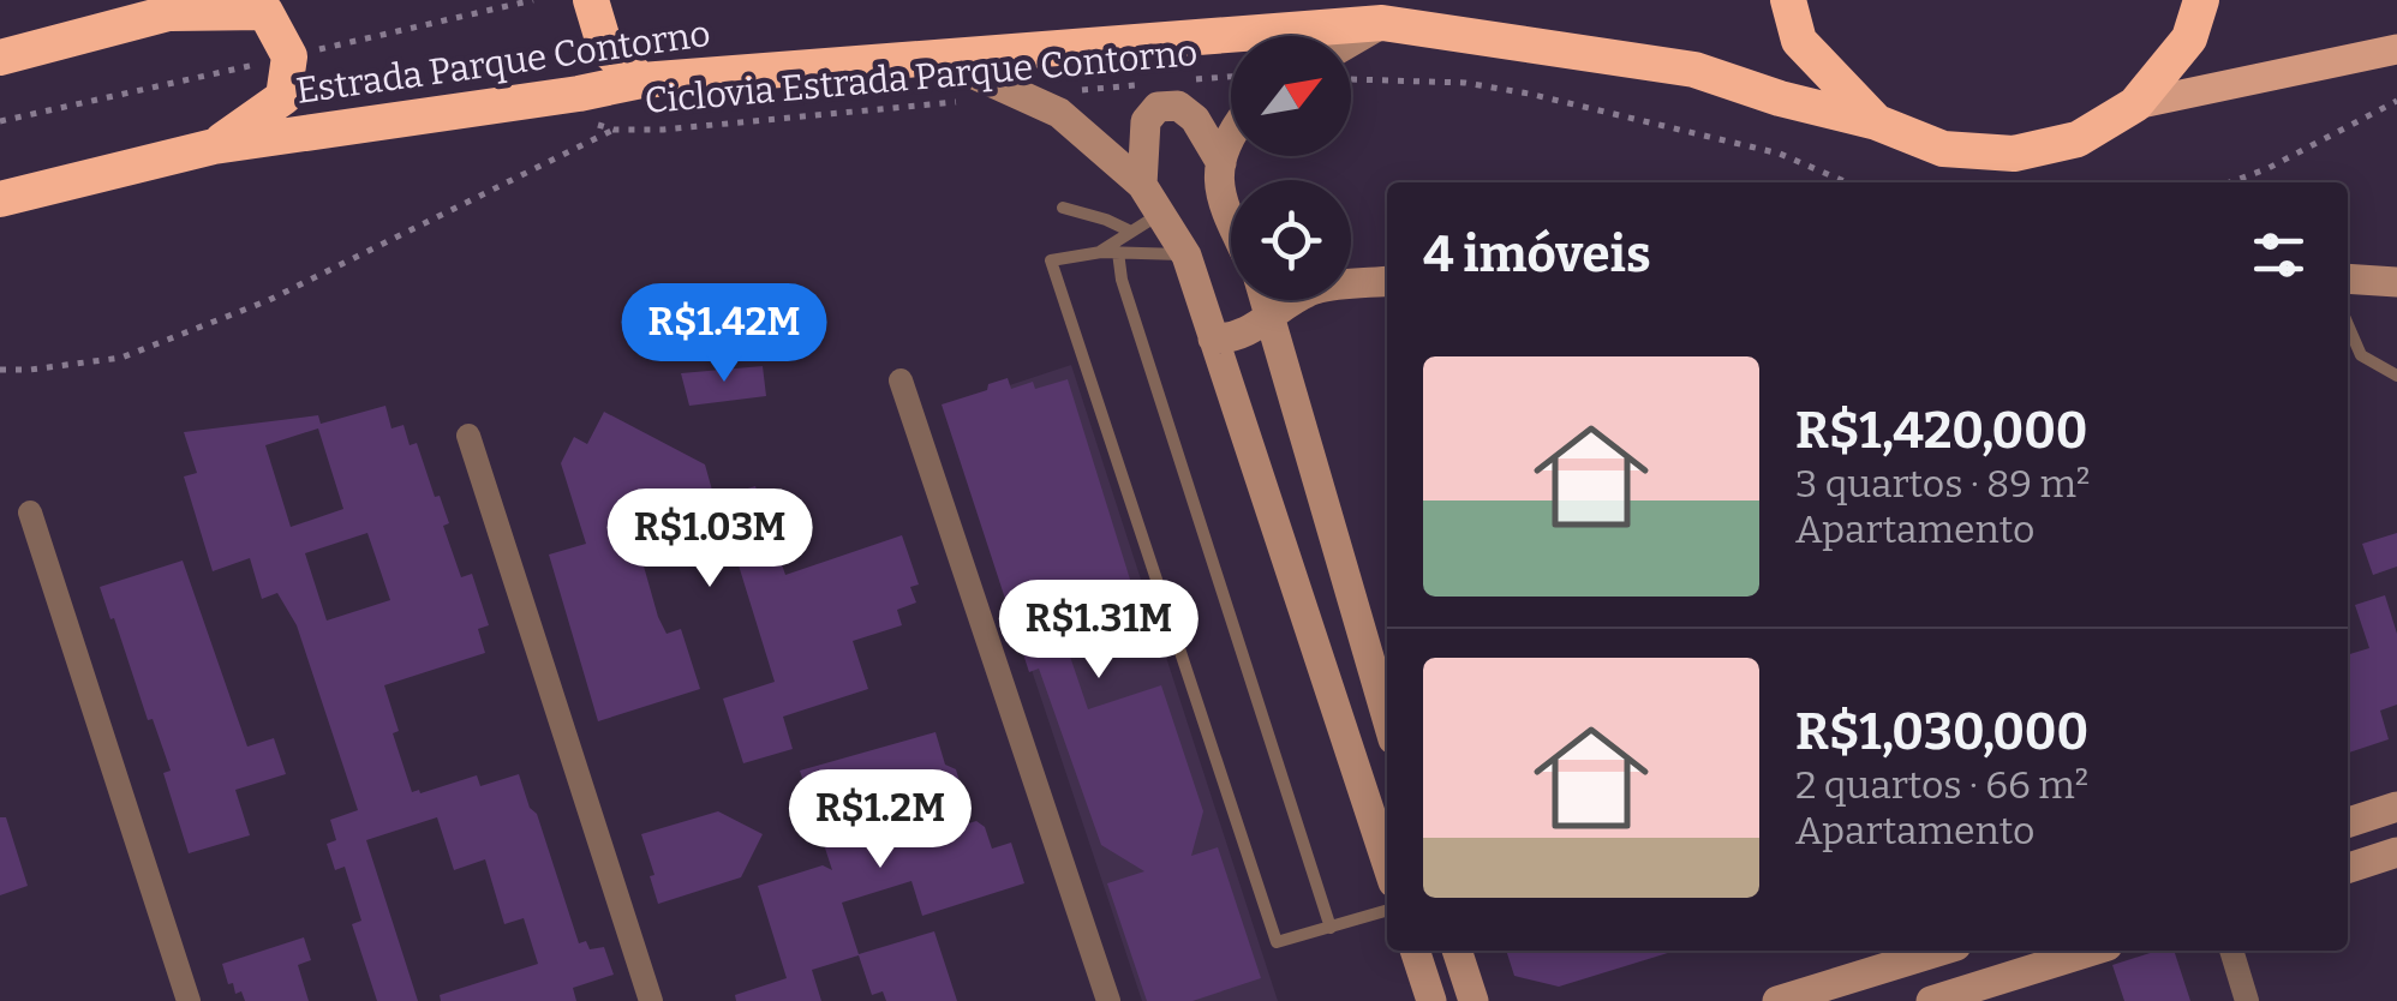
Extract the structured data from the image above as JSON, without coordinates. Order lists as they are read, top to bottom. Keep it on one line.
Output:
{"streets":{"highway":["Estrada Parque Contorno"],"path":["Ciclovia Estrada Parque Contorno"]},"north":"top right","page":{"heading":"4 imóveis","price":["R$1.42M","R$1.03M","R$1.31M","R$1.2M"],"list":[{"name":"R$1,420,000","note":"3 quartos · 89 m² · Apartamento"},{"name":"R$1,030,000","note":"2 quartos · 66 m² · Apartamento"}]}}
